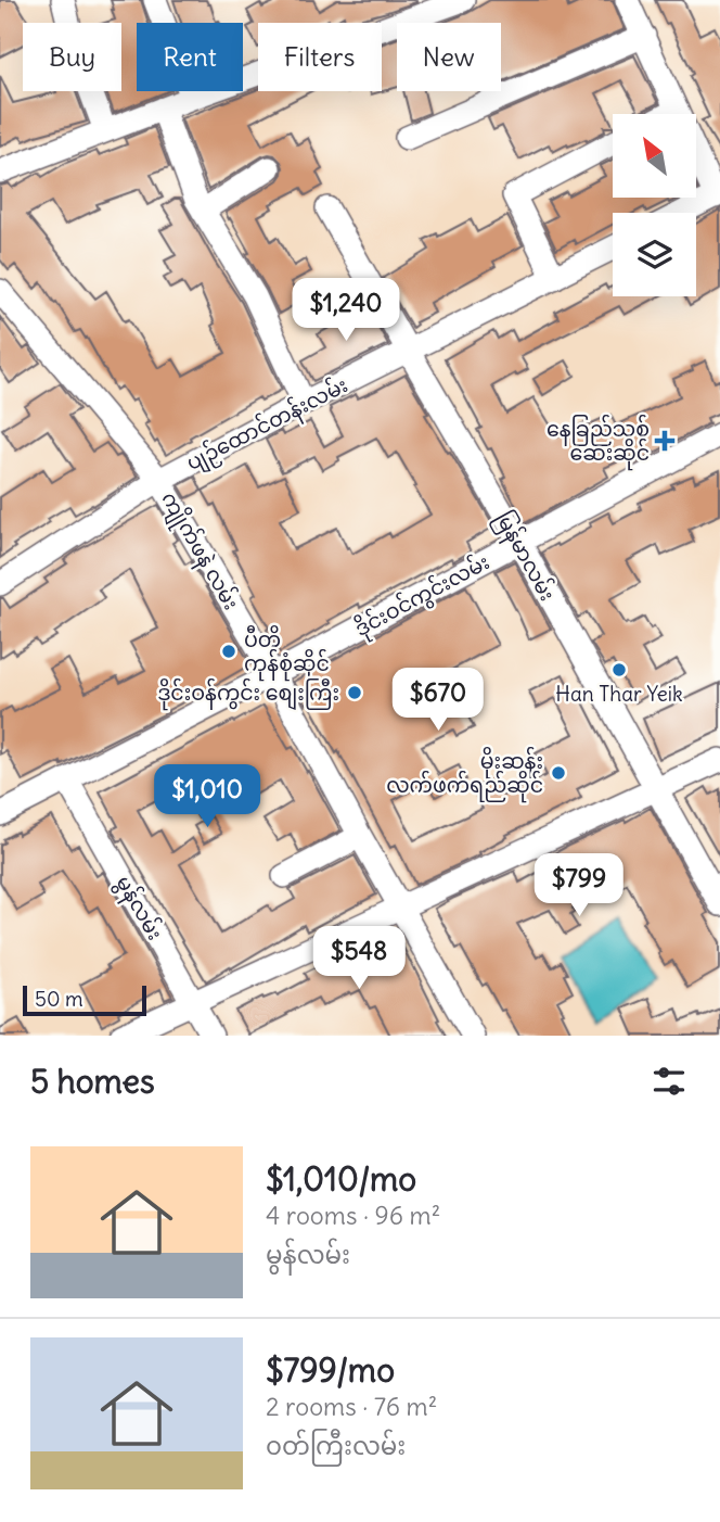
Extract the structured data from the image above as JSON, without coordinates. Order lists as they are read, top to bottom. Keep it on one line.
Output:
{"streets":{"street":["ပျဉ်ထောင်တန်းလမ်း","ကျိုက်ဖနဲ လမ်း","မြန်မာလမ်း","ဒိုင်းဝင်ကွင်းလမ်း","မွန်လမ်း"]},"crossings":[["ပျဉ်ထောင်တန်းလမ်း","ကျိုက်ဖနဲ လမ်း"],["ပျဉ်ထောင်တန်းလမ်း","မြန်မာလမ်း"],["ကျိုက်ဖနဲ လမ်း","ဒိုင်းဝင်ကွင်းလမ်း"],["မြန်မာလမ်း","ဒိုင်းဝင်ကွင်းလမ်း"],["ဒိုင်းဝင်ကွင်းလမ်း","မွန်လမ်း"]],"places":{"health":["နေခြည်သစ် ဆေးဆိုင်"],"other":["ပီတိ ကုန်စုံဆိုင်","Han Thar Yeik","ဒိုင်းဝန်ကွင်း စျေးကြီး","မိုးဆန်း လက်ဖက်ရည်ဆိုင်"]},"scale_bar":"50 m","north":"top left","page":{"chip":["Buy","Rent","Filters","New"],"price":["$1,240","$670","$1,010","$799","$548"],"scale":"50 m","heading":"5 homes","list":[{"name":"$1,010/mo","note":"4 rooms · 96 m² · မွန်လမ်း"},{"name":"$799/mo","note":"2 rooms · 76 m² · ၀တ်ကြီးလမ်း"}]}}
